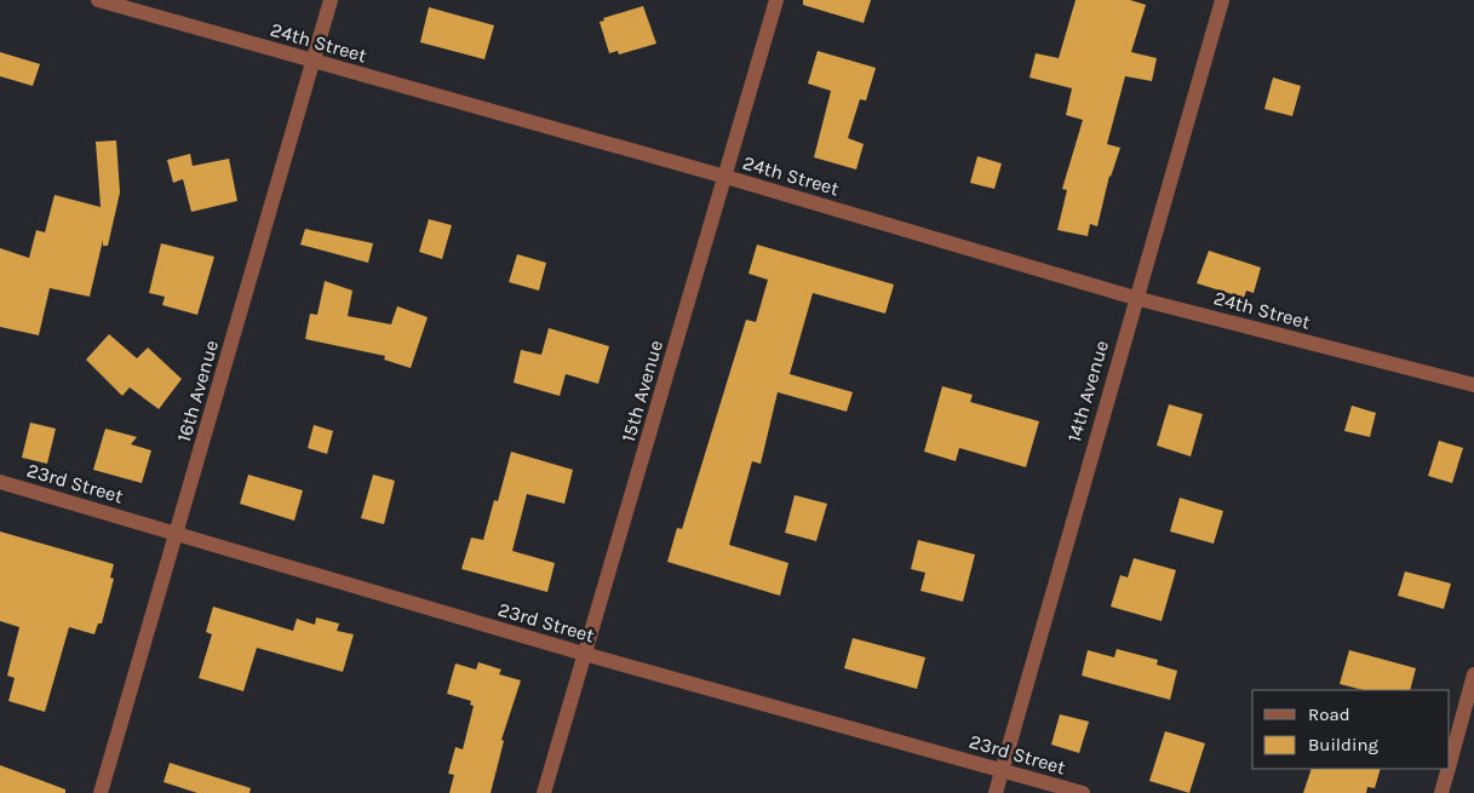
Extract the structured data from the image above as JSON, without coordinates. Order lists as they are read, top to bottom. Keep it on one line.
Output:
{"streets":{"street":["24th Street","16th Avenue","15th Avenue","14th Avenue","23rd Street"]},"crossings":[["24th Street","16th Avenue"],["24th Street","15th Avenue"],["24th Street","14th Avenue"],["16th Avenue","23rd Street"],["15th Avenue","23rd Street"],["14th Avenue","23rd Street"]],"legend":["Road","Building"]}
